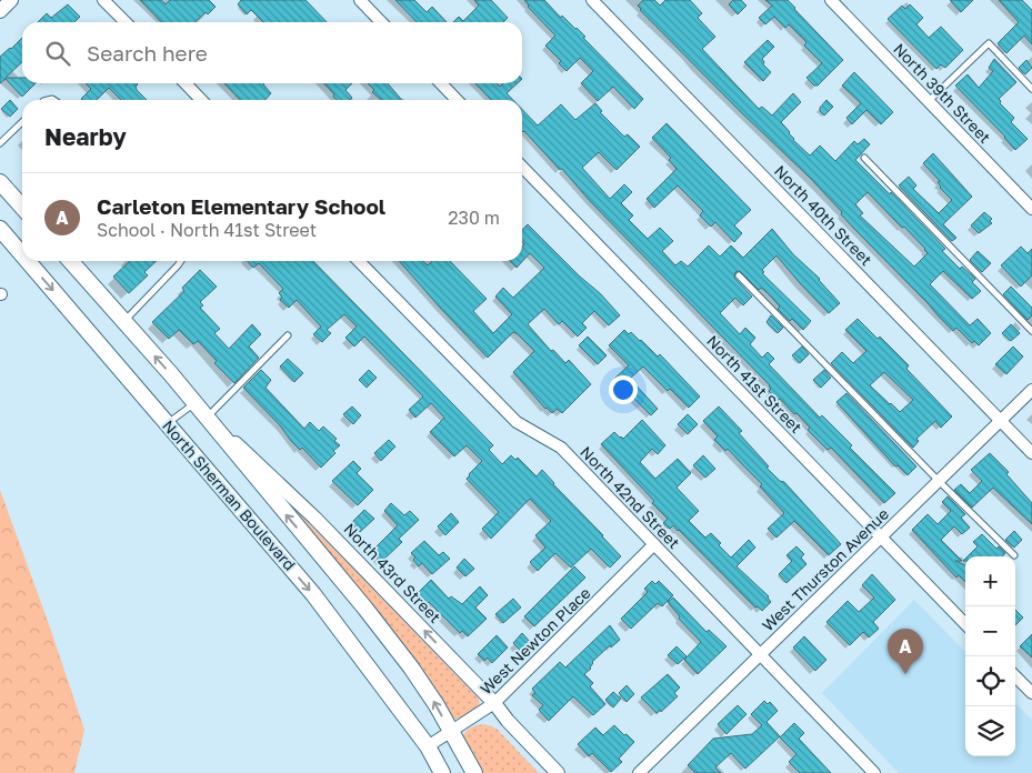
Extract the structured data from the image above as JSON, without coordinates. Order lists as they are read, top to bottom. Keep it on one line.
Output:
{"streets":{"main road":["North Sherman Boulevard"],"street":["North 39th Street","North 40th Street","North 41st Street","North 42nd Street","West Thurston Avenue","North 43rd Street","West Newton Place"]},"crossings":[["North 40th Street","West Thurston Avenue"],["North 41st Street","West Thurston Avenue"],["North Sherman Boulevard","North 43rd Street"],["North Sherman Boulevard","West Newton Place"],["North 42nd Street","West Thurston Avenue"],["North 42nd Street","West Newton Place"],["North 43rd Street","West Newton Place"]],"one_way":["North 43rd Street"],"page":{"search":"Search here","heading":"Nearby","list":[{"mark":"A","name":"Carleton Elementary School","note":"School · North 41st Street","value":"230 m"}],"map_buttons":["+","−"],"pins":"A"}}
